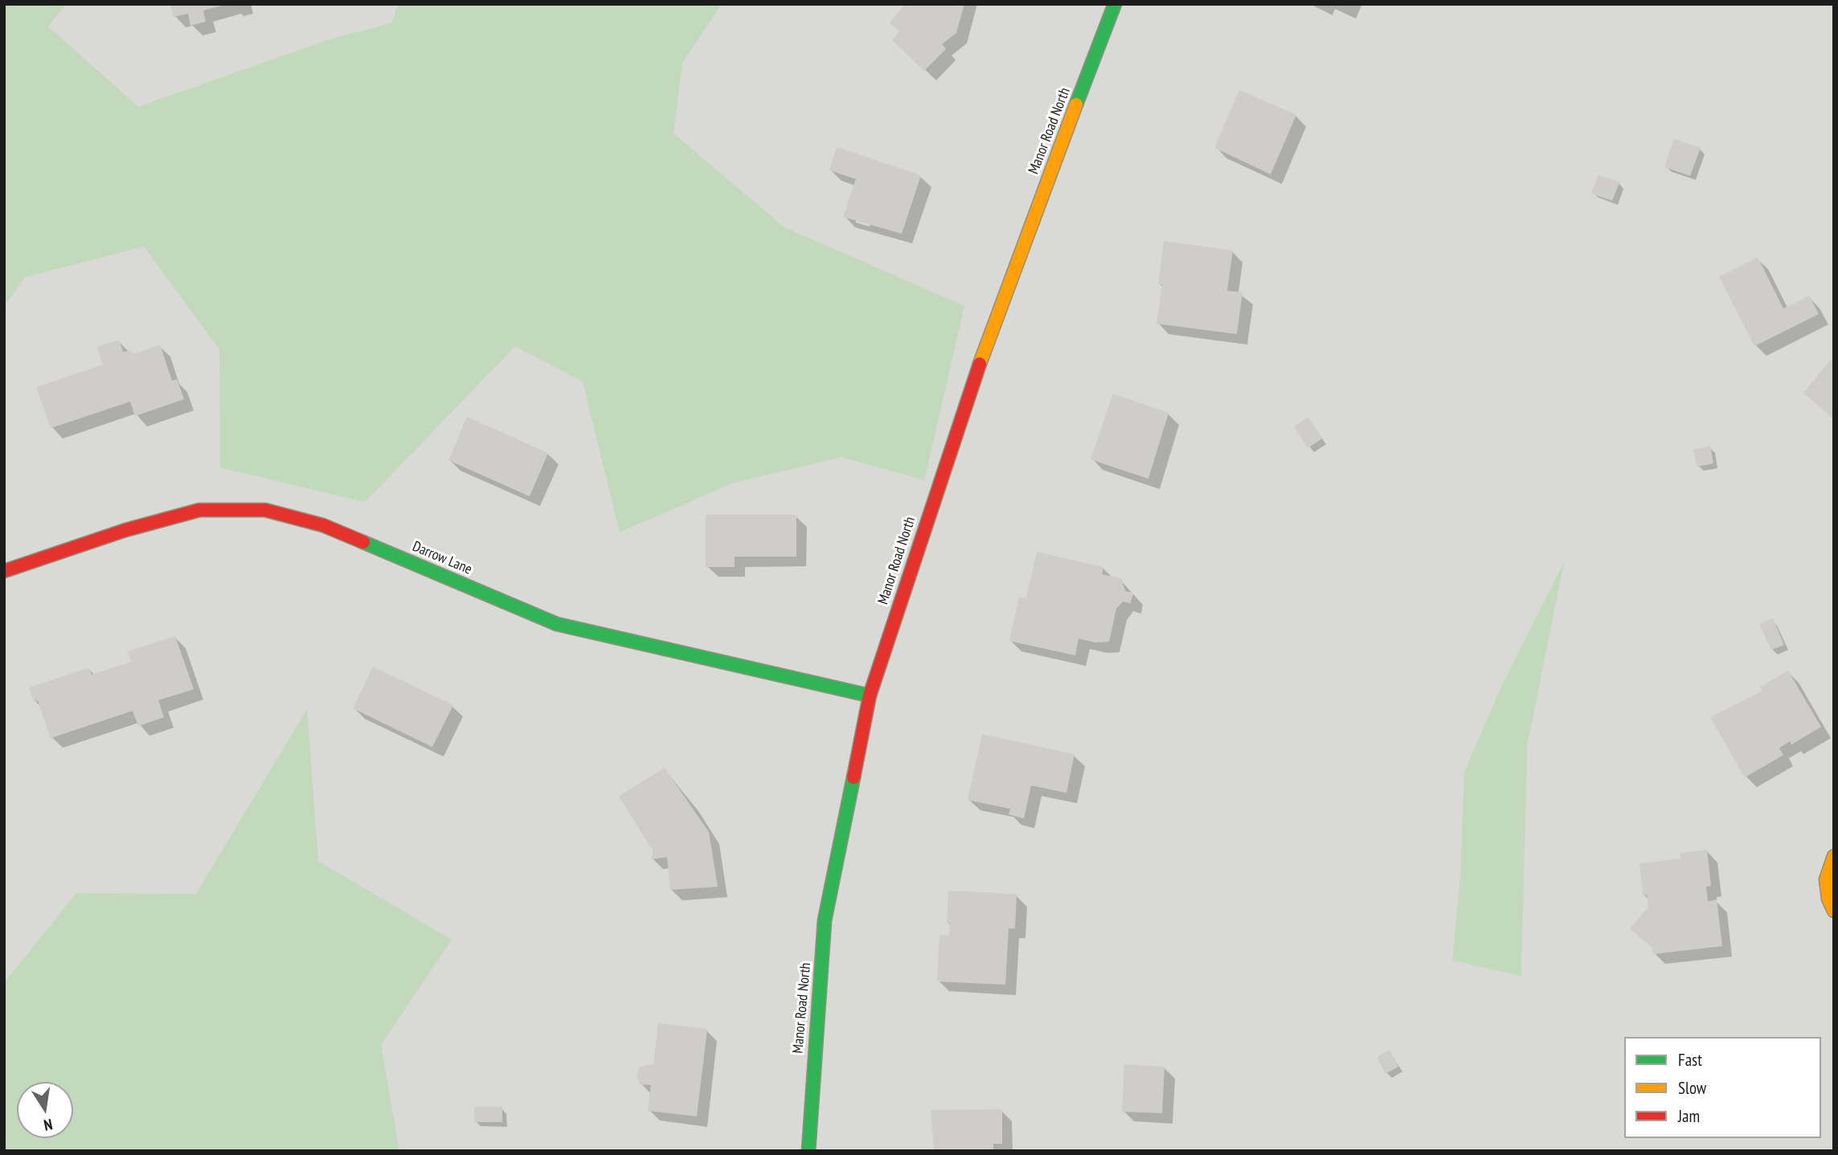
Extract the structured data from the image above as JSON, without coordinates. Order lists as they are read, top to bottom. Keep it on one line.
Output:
{"streets":{"street":["Manor Road North","Darrow Lane"]},"crossings":[["Manor Road North","Darrow Lane"]],"legend":["Fast","Slow","Jam"],"north":"bottom"}
